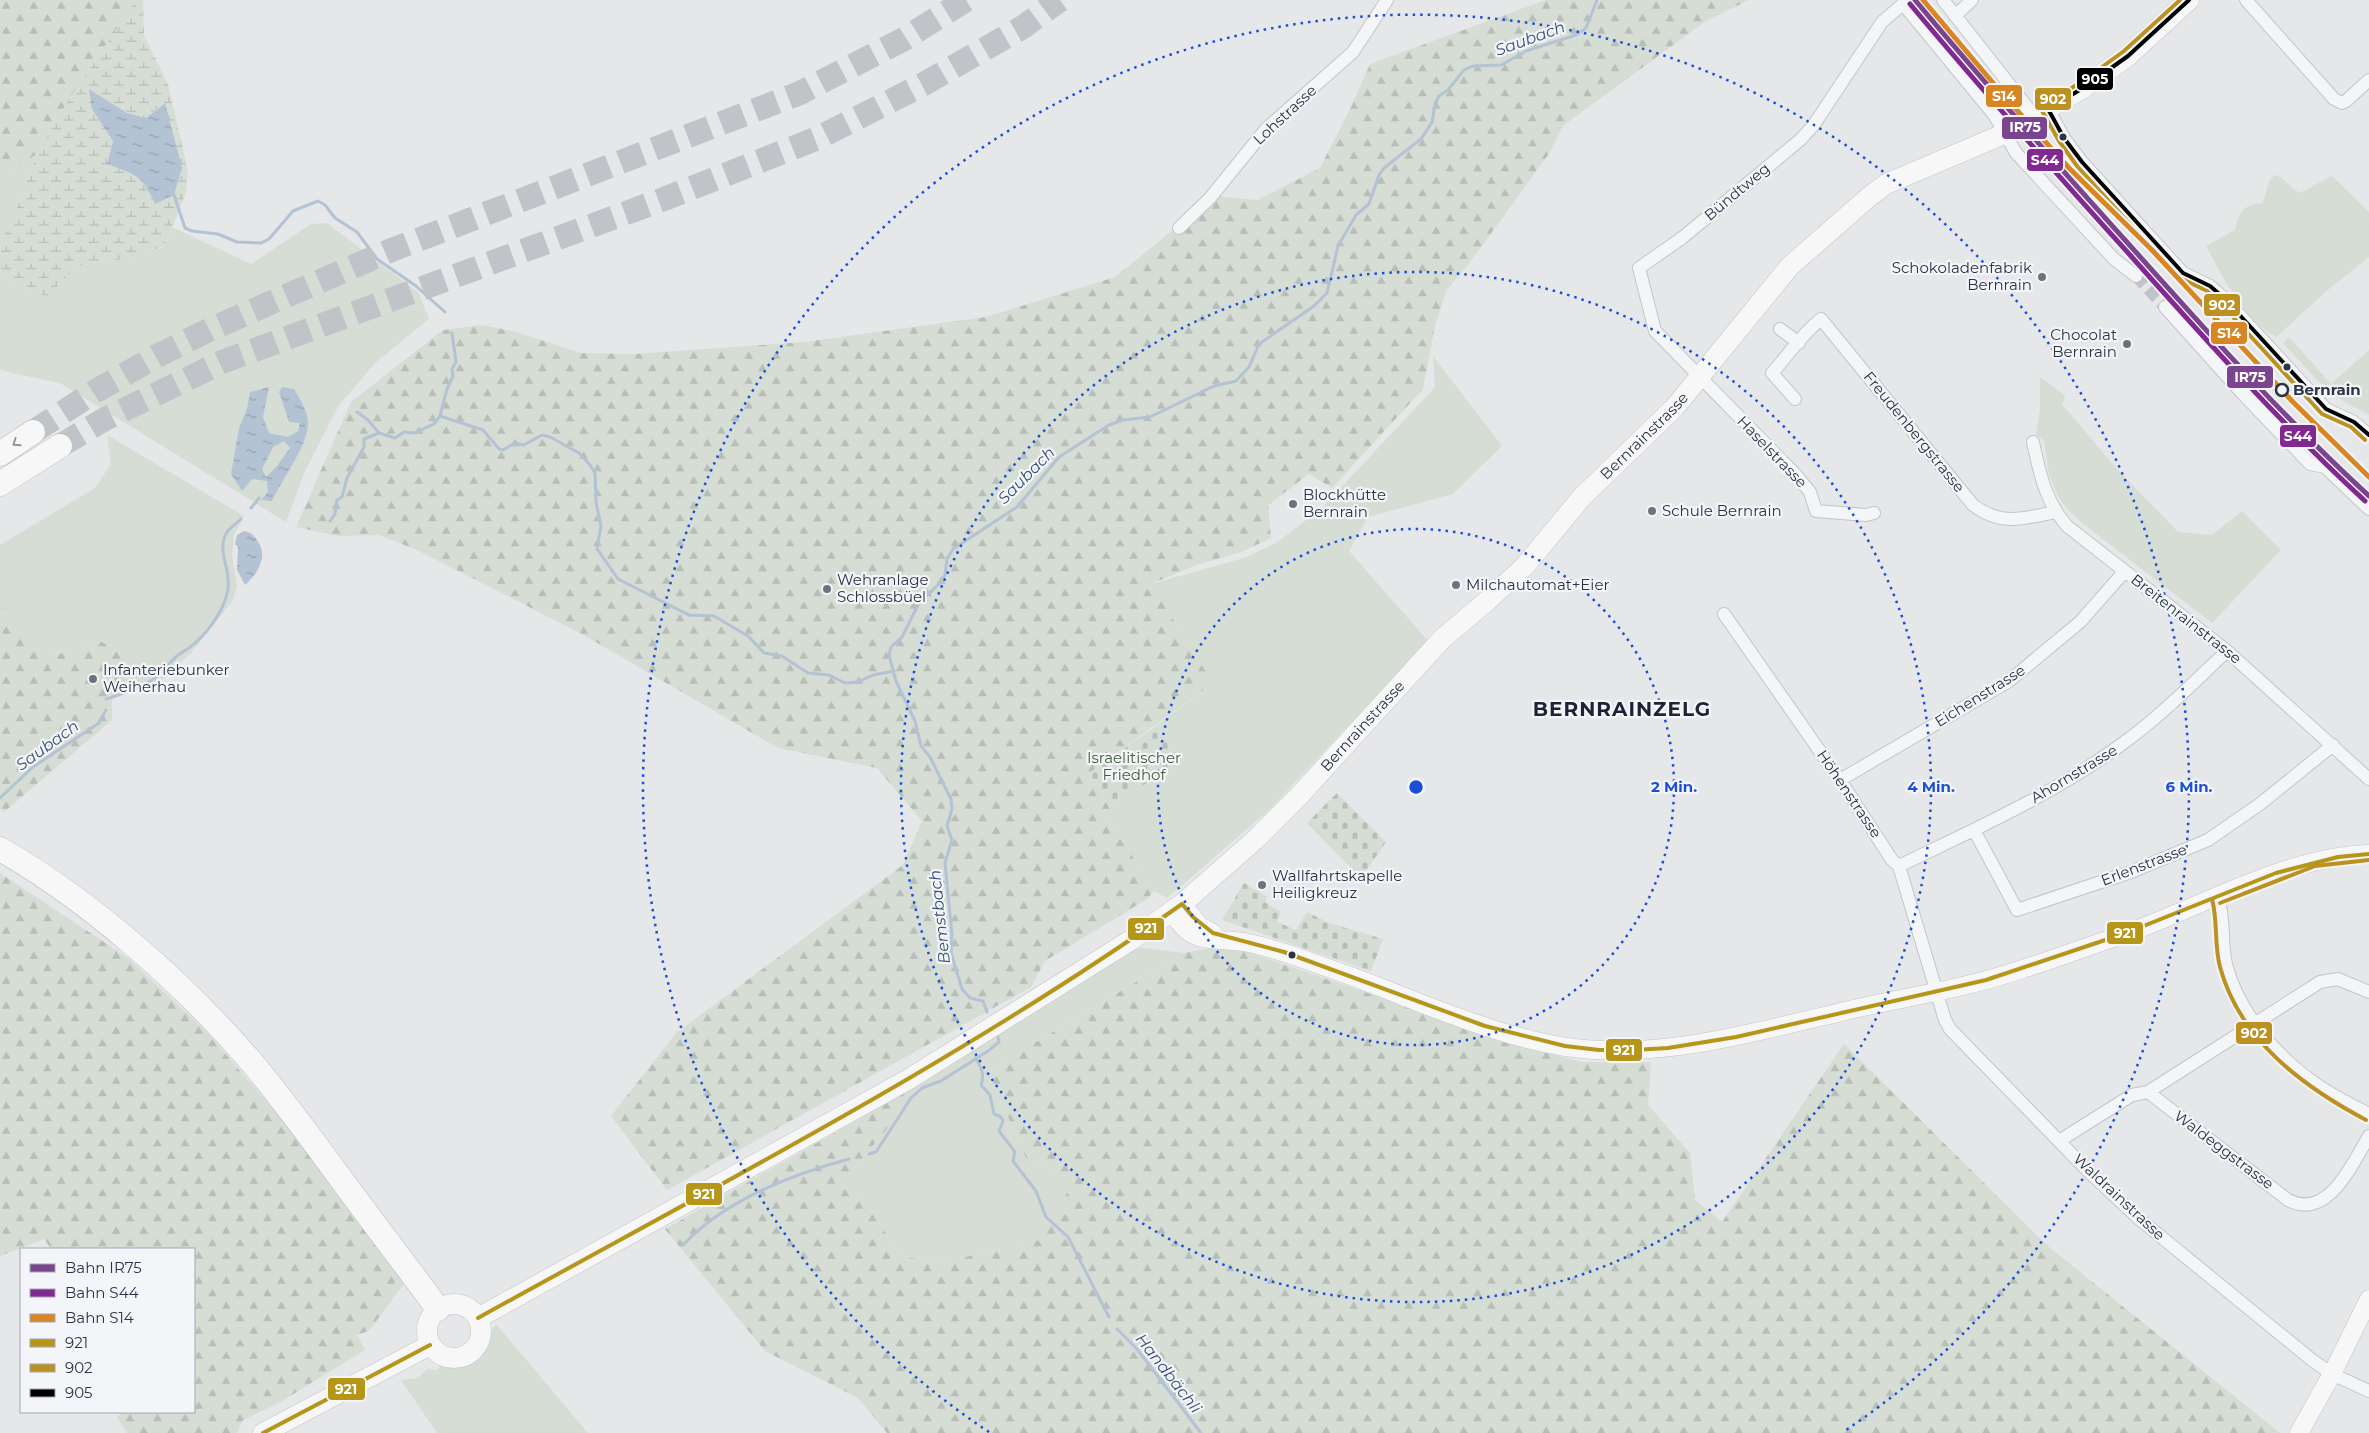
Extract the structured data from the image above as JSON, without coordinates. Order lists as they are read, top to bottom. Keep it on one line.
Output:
{"streets":{"main road":["Bernrainstrasse"],"street":["Lohstrasse","Bündtweg","Freudenbergstrasse","Haselstrasse","Breitenrainstrasse","Eichenstrasse","Ahornstrasse","Höhenstrasse","Erlenstrasse","Waldeggstrasse","Waldrainstrasse"]},"crossings":[["Bündtweg","Bernrainstrasse"],["Bündtweg","Haselstrasse"],["Freudenbergstrasse","Breitenrainstrasse"],["Bernrainstrasse","Haselstrasse"],["Breitenrainstrasse","Eichenstrasse"],["Breitenrainstrasse","Ahornstrasse"],["Breitenrainstrasse","Erlenstrasse"],["Eichenstrasse","Höhenstrasse"],["Ahornstrasse","Höhenstrasse"],["Ahornstrasse","Erlenstrasse"],["Höhenstrasse","Waldrainstrasse"]],"districts":["BERNRAINZELG"],"water":["Saubach","Bemstbach","Handbächli"],"parks":["Israelitischer Friedhof"],"places":["Schokoladenfabrik Bernrain","Chocolat Bernrain","Bernrain","Blockhütte Bernrain","Schule Bernrain","Milchautomat+Eier","Wehranlage Schlossbüel","Infanteriebunker Weiherhau","Wallfahrtskapelle Heiligkreuz"],"lines":["rail line IR75","rail line S14","transit line 902","transit line 905","rail line S44","transit line 921"],"legend":["Bahn IR75","Bahn S44","Bahn S14","921","902","905"],"rings":["2 Min.","4 Min.","6 Min."]}
